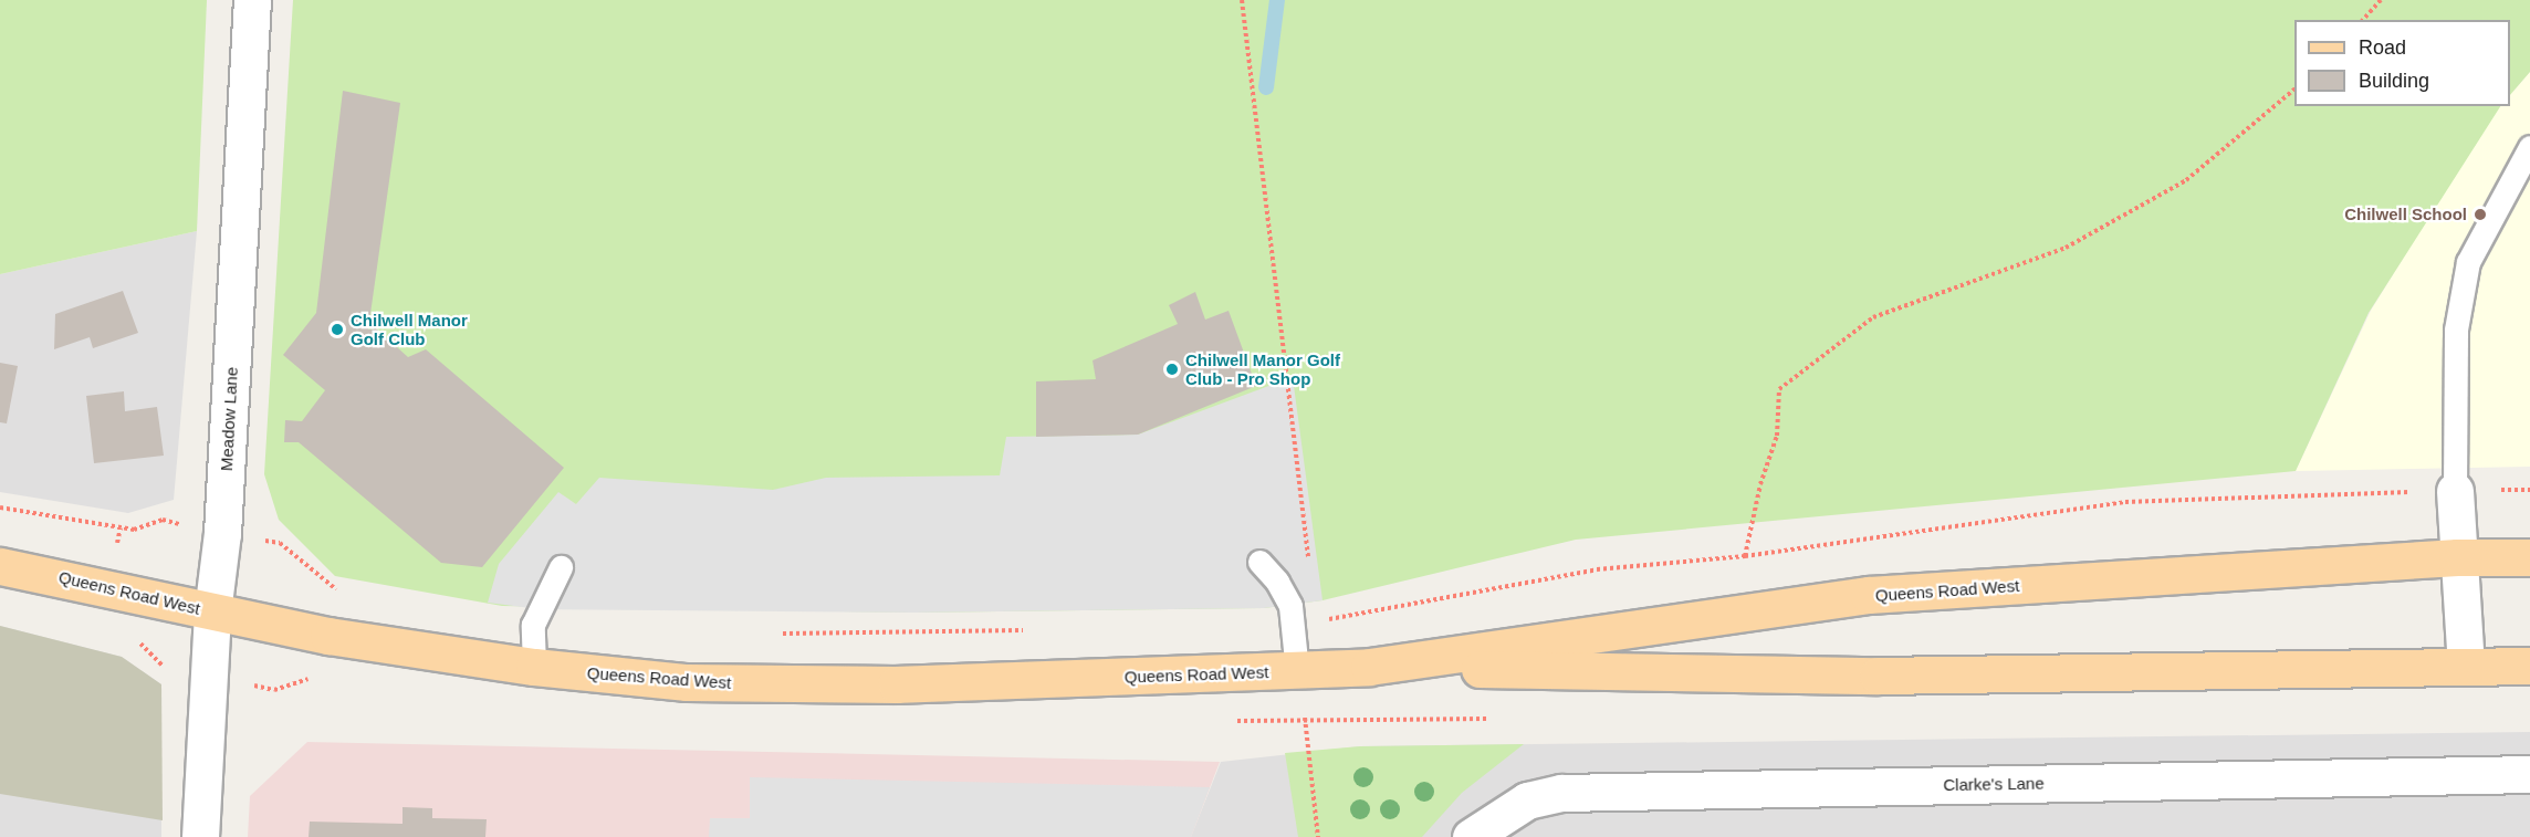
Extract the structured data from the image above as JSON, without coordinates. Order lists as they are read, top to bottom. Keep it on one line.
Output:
{"streets":{"main road":["Queens Road West"],"street":["Meadow Lane","Clarke's Lane"]},"crossings":[["Meadow Lane","Queens Road West"]],"places":["Chilwell School","Chilwell Manor Golf Club","Chilwell Manor Golf Club - Pro Shop"],"legend":["Road","Building"]}
